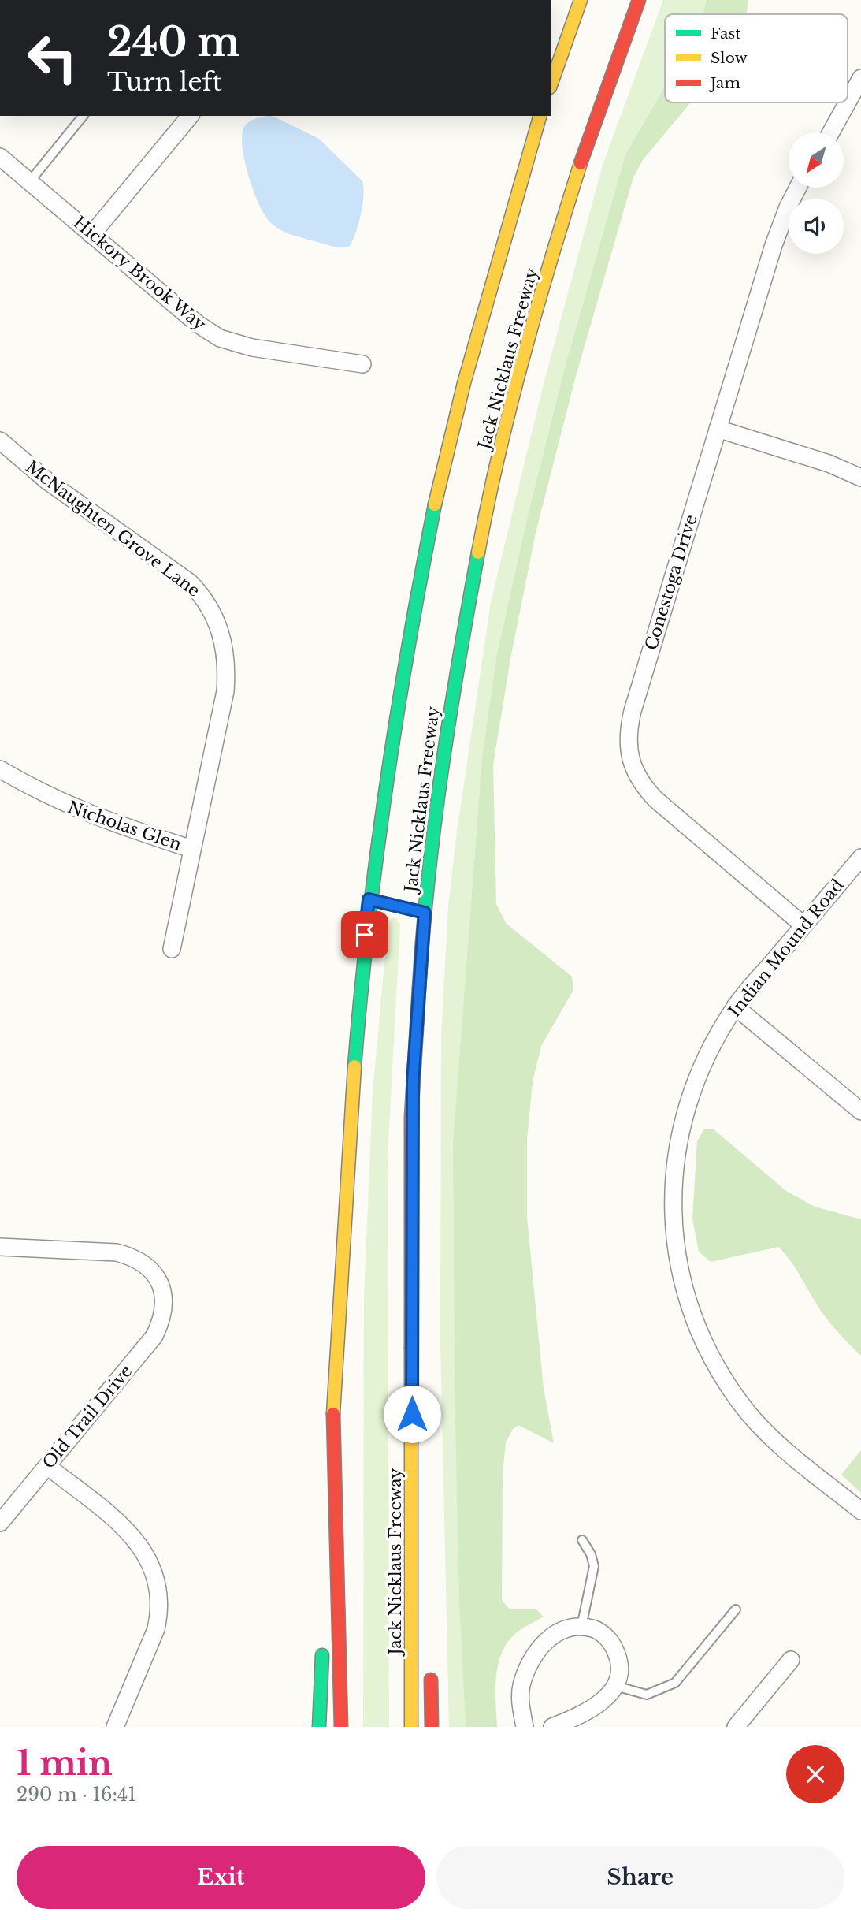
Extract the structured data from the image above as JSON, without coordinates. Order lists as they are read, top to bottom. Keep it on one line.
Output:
{"streets":{"highway":["Jack Nicklaus Freeway"],"street":["Hickory Brook Way","McNaughten Grove Lane","Conestoga Drive","Nicholas Glen","Indian Mound Road","Old Trail Drive"]},"crossings":[["McNaughten Grove Lane","Nicholas Glen"],["Conestoga Drive","Indian Mound Road"]],"legend":["Fast","Slow","Jam"],"north":"bottom left","page":{"turn":["240 m","Turn left"],"heading":["1 min","290 m · 16:41"],"buttons":["Exit","Share"]}}
